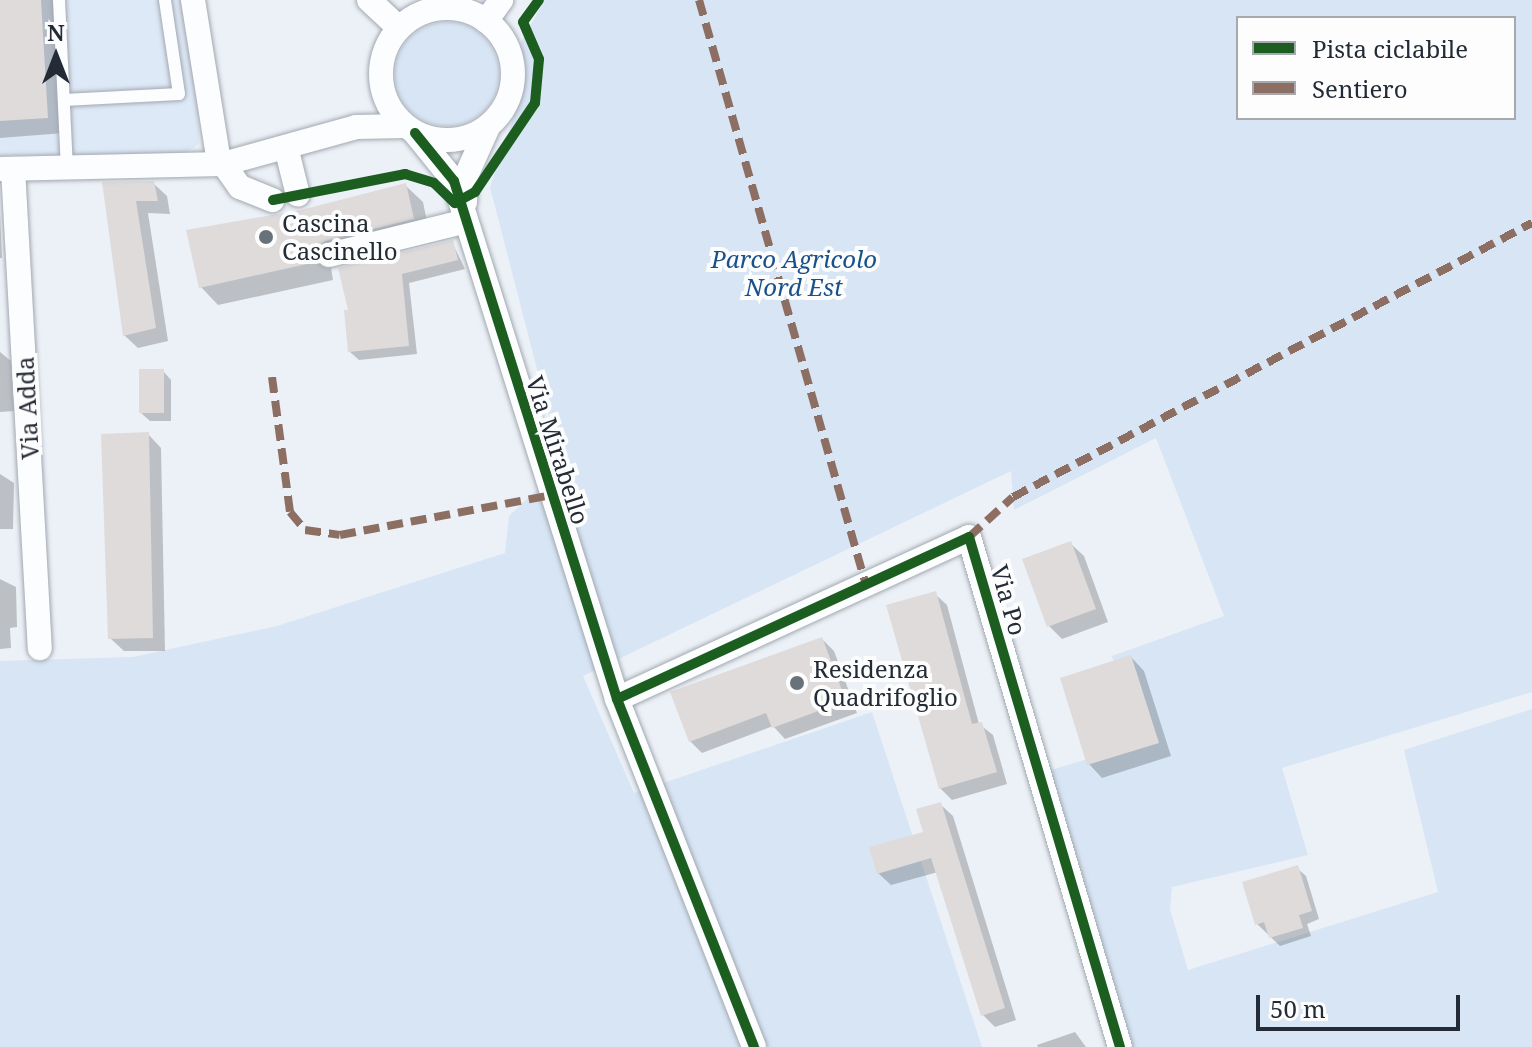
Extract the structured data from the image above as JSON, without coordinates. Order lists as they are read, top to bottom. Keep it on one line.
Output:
{"streets":{"street":["Via Adda","Via Mirabello","Via Po"]},"crossings":[["Via Mirabello","Via Po"]],"parks":["Parco Agricolo Nord Est"],"places":["Cascina Cascinello","Residenza Quadrifoglio"],"legend":["Pista ciclabile","Sentiero"],"scale_bar":"50 m","north":"top"}
